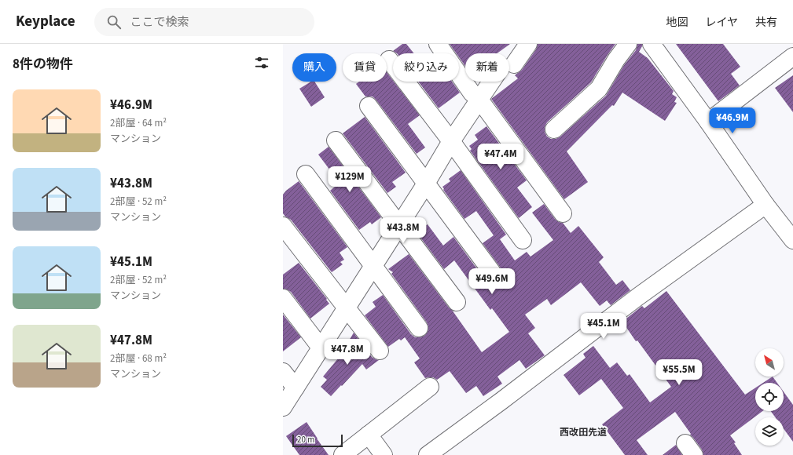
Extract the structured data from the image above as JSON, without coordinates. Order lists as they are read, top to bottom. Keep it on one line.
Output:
{"districts":["西改田先道"],"scale_bar":"20 m","north":"top left","page":{"header":"Keyplace","search":"ここで検索","nav":["地図","レイヤ","共有"],"heading":"8件の物件","chip":["購入","賃貸","絞り込み","新着"],"list":[{"name":"¥46.9M","note":"2部屋 · 64 m² · マンション"},{"name":"¥43.8M","note":"2部屋 · 52 m² · マンション"},{"name":"¥45.1M","note":"2部屋 · 52 m² · マンション"},{"name":"¥47.8M","note":"2部屋 · 68 m² · マンション"}],"price":["¥46.9M","¥47.4M","¥129M","¥43.8M","¥49.6M","¥45.1M","¥47.8M","¥55.5M"],"scale":"20 m"}}
